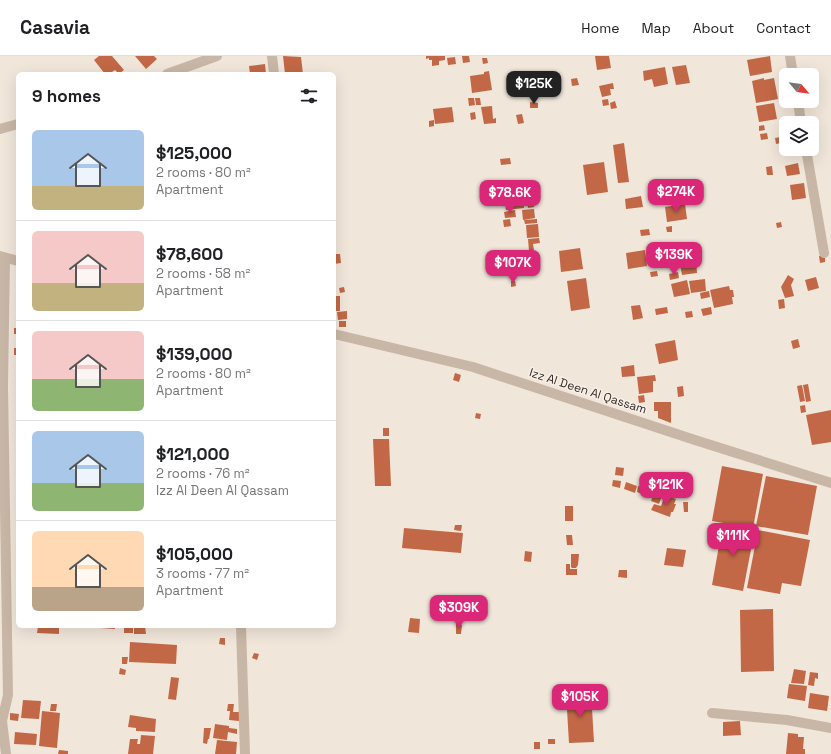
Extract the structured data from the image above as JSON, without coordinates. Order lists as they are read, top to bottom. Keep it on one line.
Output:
{"streets":{"street":["Izz Al Deen Al Qassam"]},"north":"bottom right","page":{"header":"Casavia","nav":["Home","Map","About","Contact"],"price":["$125K","$274K","$78.6K","$139K","$107K","$121K","$111K","$309K","$105K"],"heading":"9 homes","list":[{"name":"$125,000","note":"2 rooms · 80 m² · Apartment"},{"name":"$78,600","note":"2 rooms · 58 m² · Apartment"},{"name":"$139,000","note":"2 rooms · 80 m² · Apartment"},{"name":"$121,000","note":"2 rooms · 76 m² · Izz Al Deen Al Qassam"},{"name":"$105,000","note":"3 rooms · 77 m² · Apartment"}]}}
